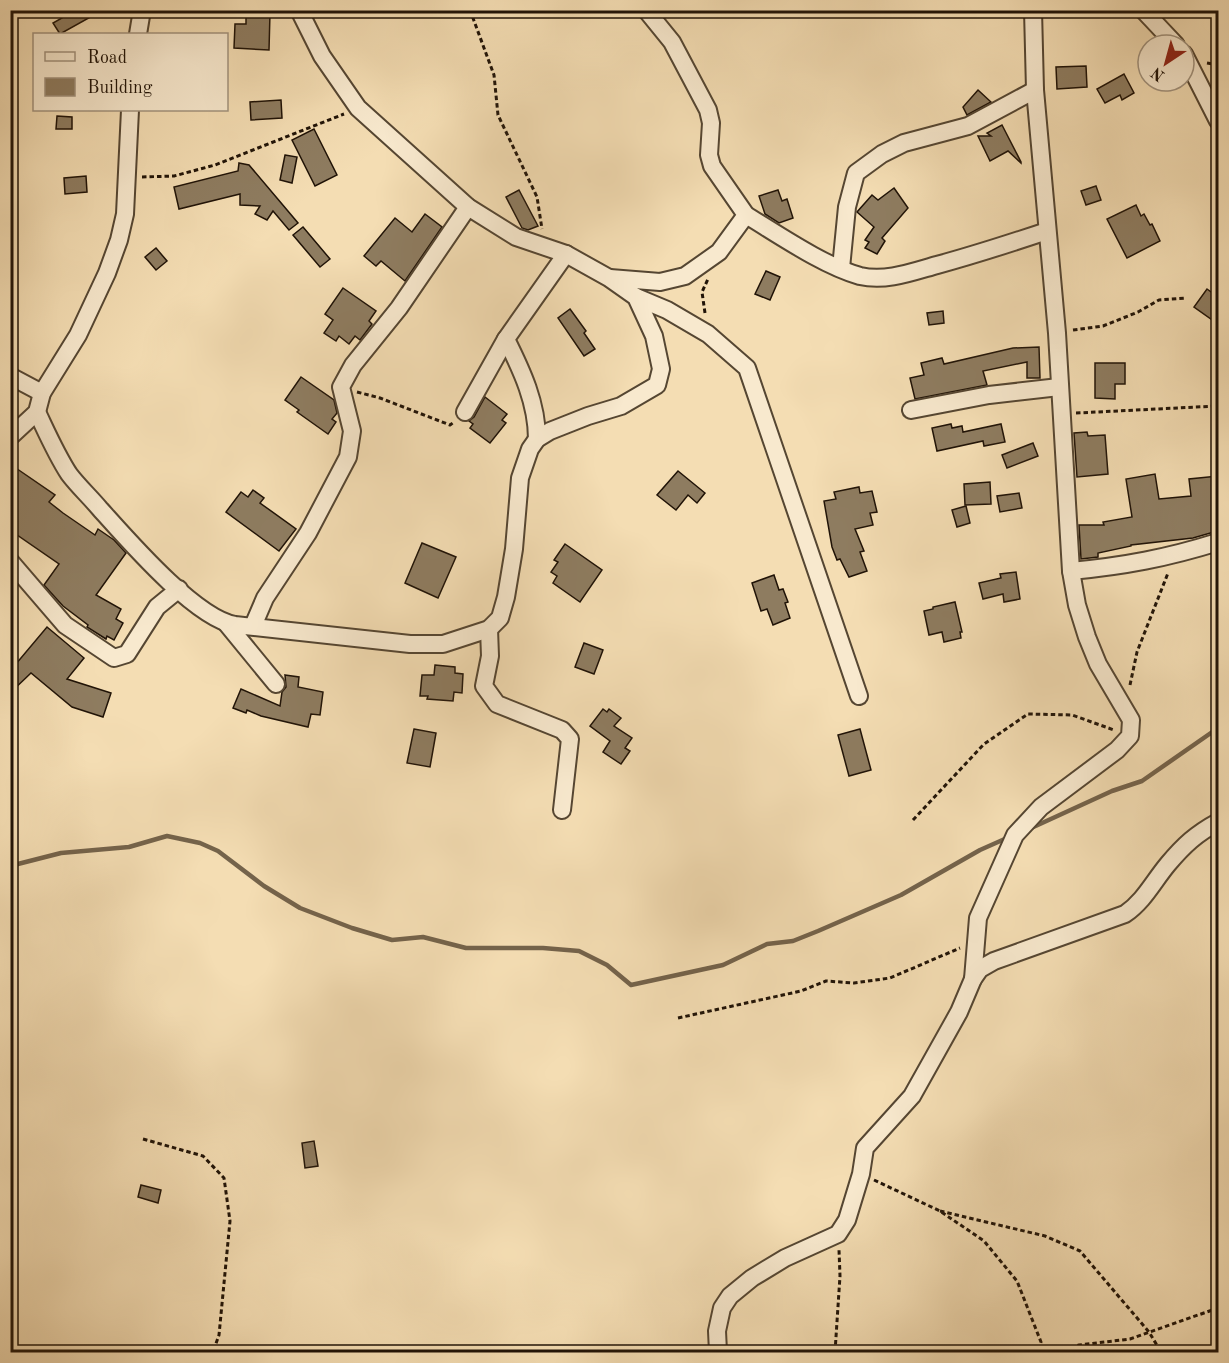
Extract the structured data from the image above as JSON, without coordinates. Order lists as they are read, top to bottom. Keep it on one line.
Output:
{"legend":["Road","Building"],"north":"bottom left"}
